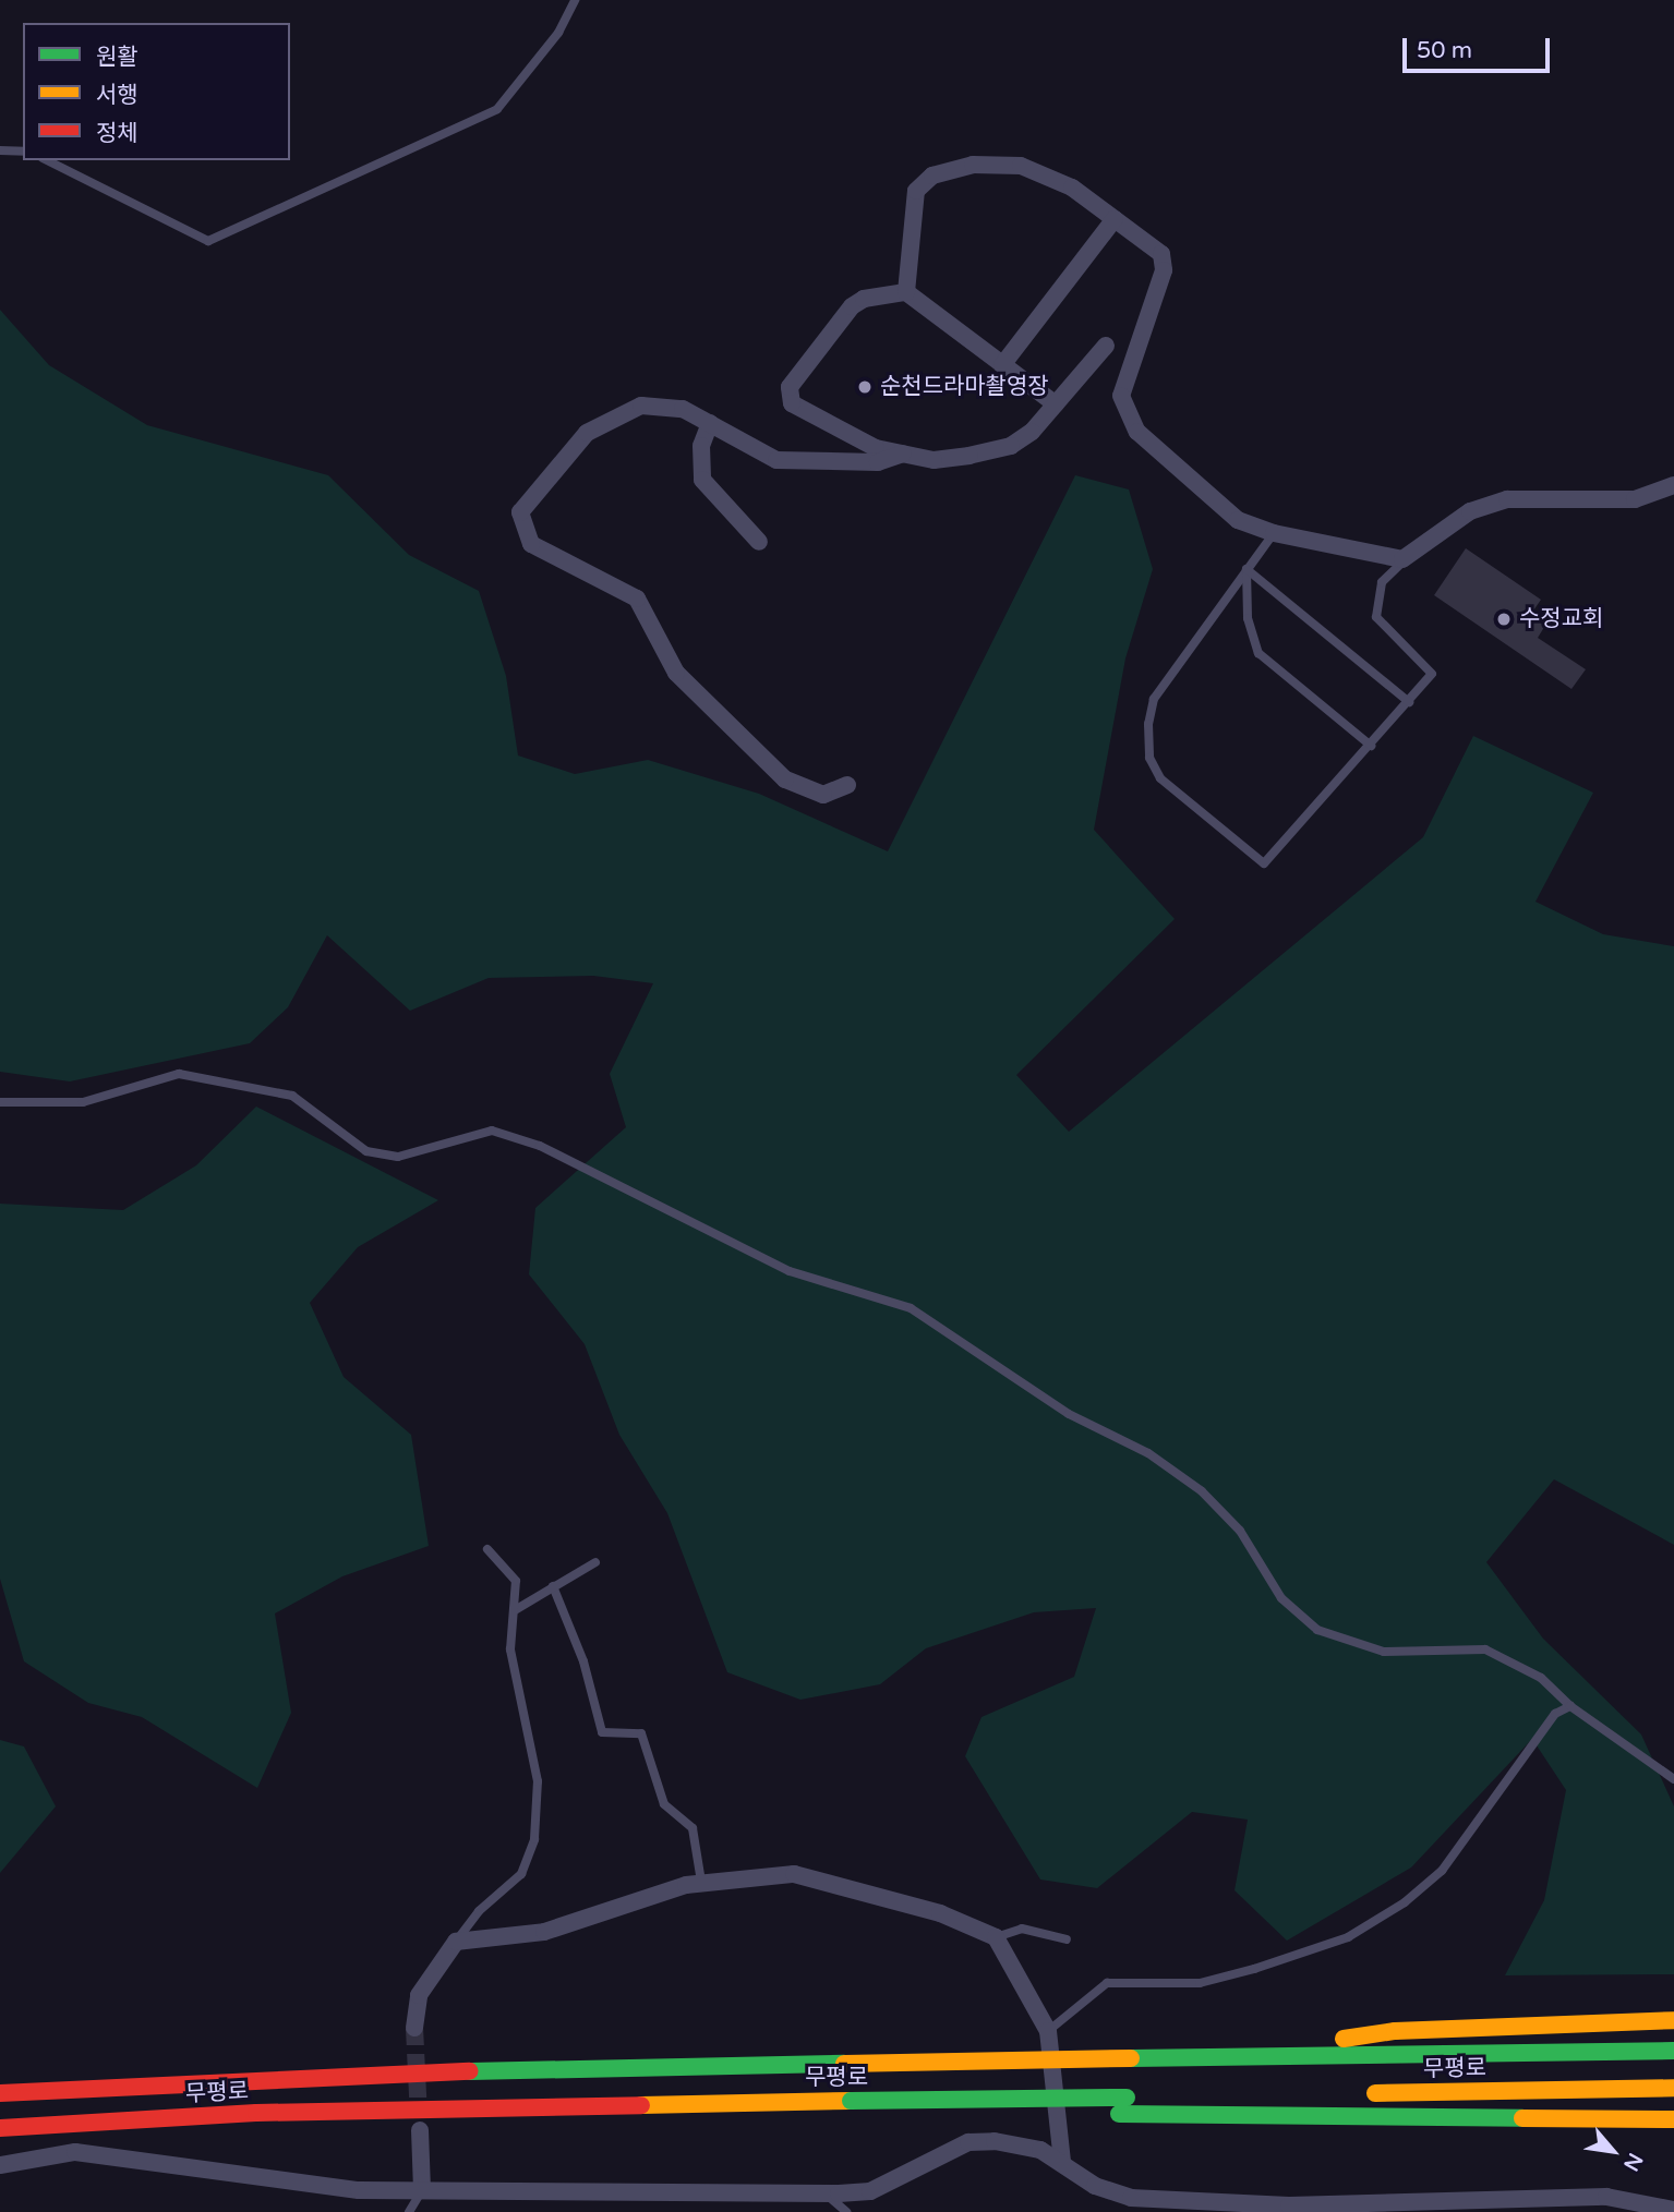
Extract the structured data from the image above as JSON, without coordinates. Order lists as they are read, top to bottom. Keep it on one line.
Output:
{"streets":{"highway":["무평로"]},"places":["순천드라마촬영장","수정교회"],"legend":["원활","서행","정체"],"scale_bar":"50 m","north":"bottom right"}
